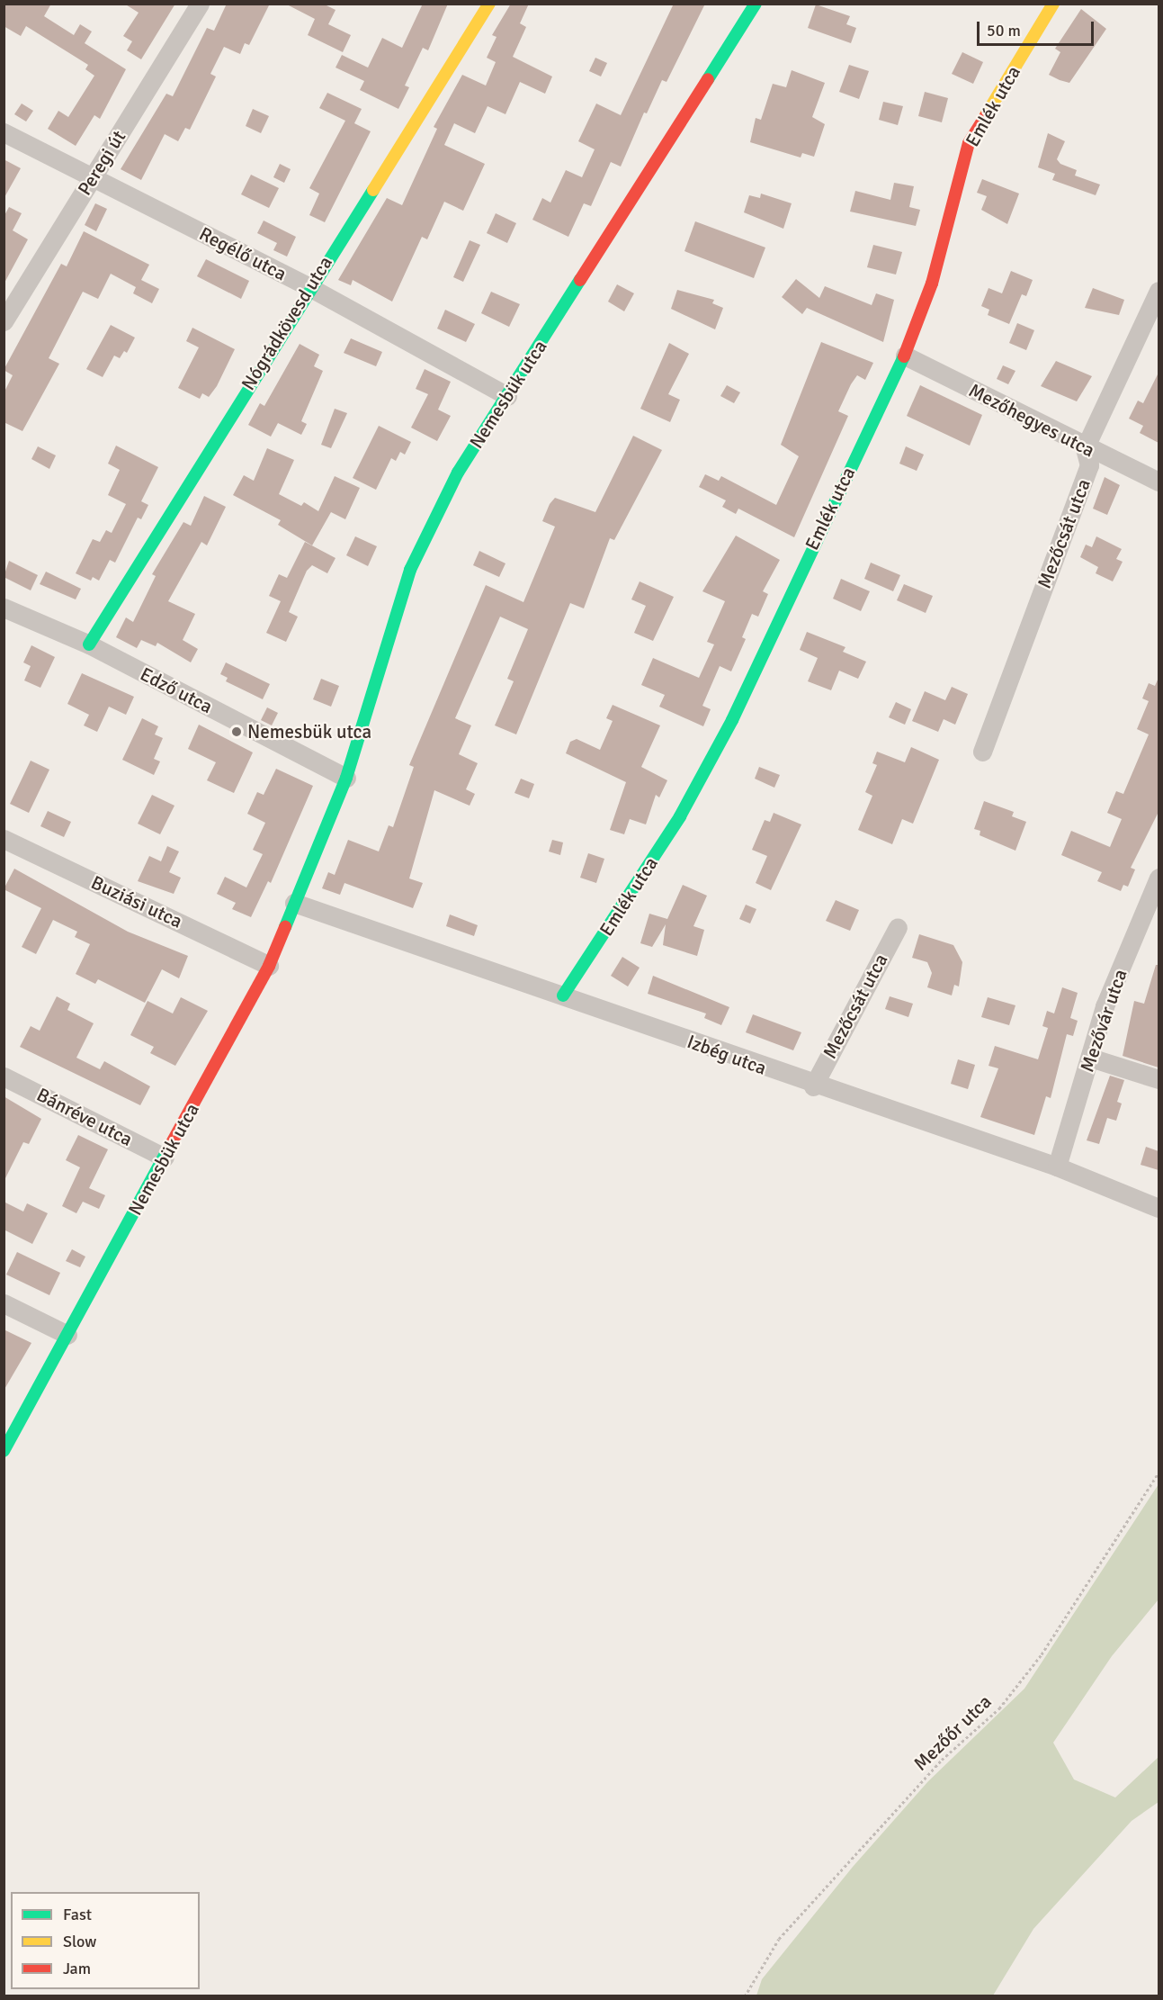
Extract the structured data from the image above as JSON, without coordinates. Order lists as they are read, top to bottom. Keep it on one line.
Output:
{"streets":{"street":["Emlék utca","Peregi út","Regélő utca","Nógrádkövesd utca","Nemesbük utca","Mezőhegyes utca","Mezőcsát utca","Edző utca","Buziási utca","Mezővár utca","Izbég utca","Bánréve utca"],"path":["Mezőőr utca"]},"crossings":[["Emlék utca","Mezőhegyes utca"],["Emlék utca","Izbég utca"],["Peregi út","Regélő utca"],["Regélő utca","Nógrádkövesd utca"],["Regélő utca","Nemesbük utca"],["Nógrádkövesd utca","Edző utca"],["Nemesbük utca","Edző utca"],["Nemesbük utca","Buziási utca"],["Nemesbük utca","Izbég utca"],["Nemesbük utca","Bánréve utca"],["Mezőhegyes utca","Mezőcsát utca"],["Mezőcsát utca","Izbég utca"],["Mezővár utca","Izbég utca"]],"places":["Nemesbük utca"],"legend":["Fast","Slow","Jam"],"scale_bar":"50 m"}
